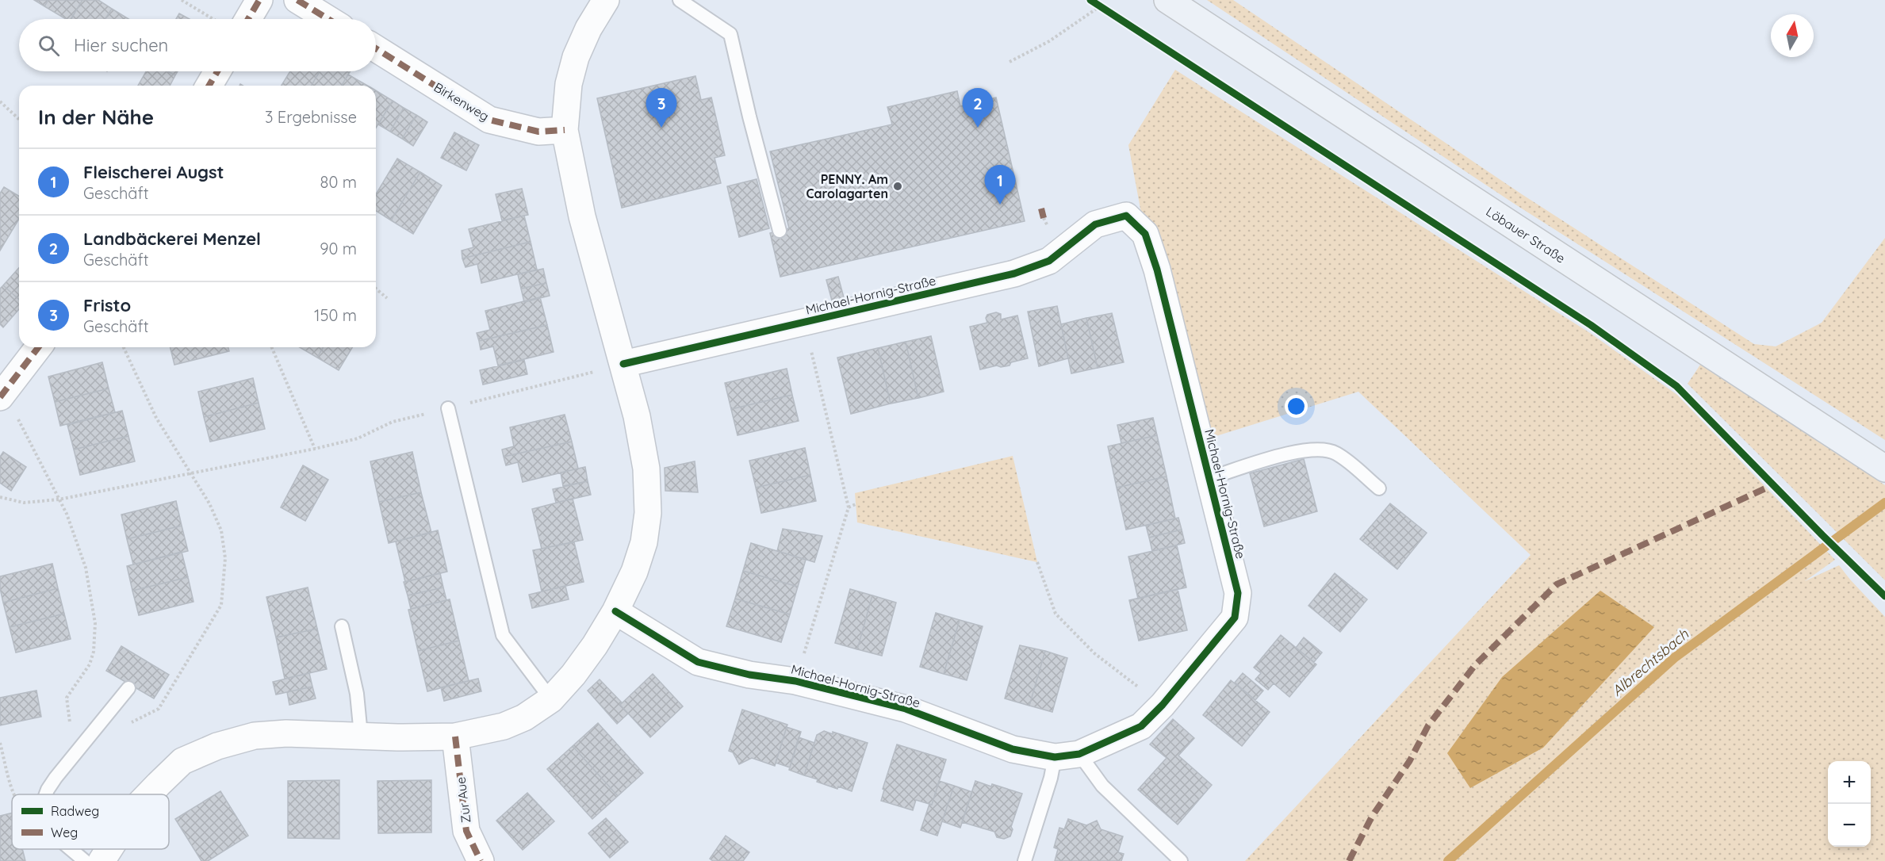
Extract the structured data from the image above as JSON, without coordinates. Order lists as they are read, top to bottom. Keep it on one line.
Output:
{"streets":{"main road":["Löbauer Straße"],"street":["Birkenweg","Michael-Hornig-Straße","Zur Aue"]},"water":["Albrechtsbach"],"places":["PENNY. Am Carolagarten"],"legend":["Radweg","Weg"],"north":"top","page":{"search":"Hier suchen","heading":["In der Nähe","3 Ergebnisse"],"pins":["2","3","1"],"list":[{"mark":"1","name":"Fleischerei Augst","note":"Geschäft","value":"80 m"},{"mark":"2","name":"Landbäckerei Menzel","note":"Geschäft","value":"90 m"},{"mark":"3","name":"Fristo","note":"Geschäft","value":"150 m"}],"map_buttons":["+","−"]}}
